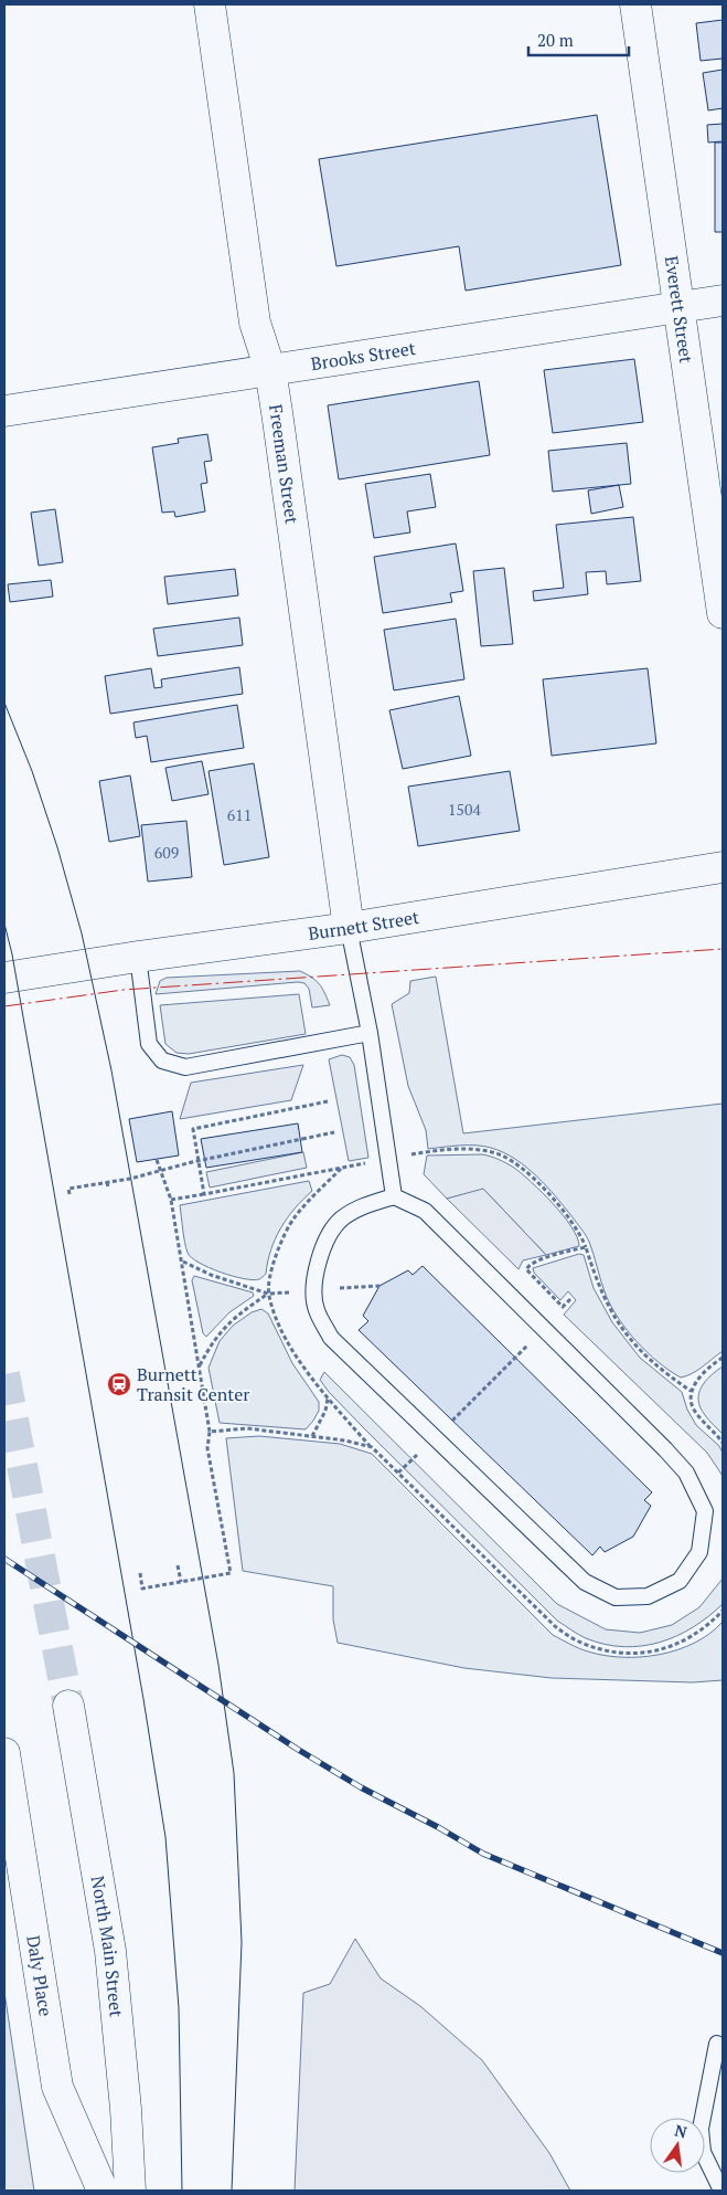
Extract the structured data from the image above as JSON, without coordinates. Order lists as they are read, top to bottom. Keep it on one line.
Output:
{"streets":{"street":["Everett Street","Brooks Street","Freeman Street","Burnett Street","North Main Street","Daly Place"]},"crossings":[["Everett Street","Brooks Street"],["Brooks Street","Freeman Street"],["Freeman Street","Burnett Street"]],"places":{"station":["Burnett Transit Center"]},"house_numbers":["1504","611","609"],"scale_bar":"20 m","north":"top"}
